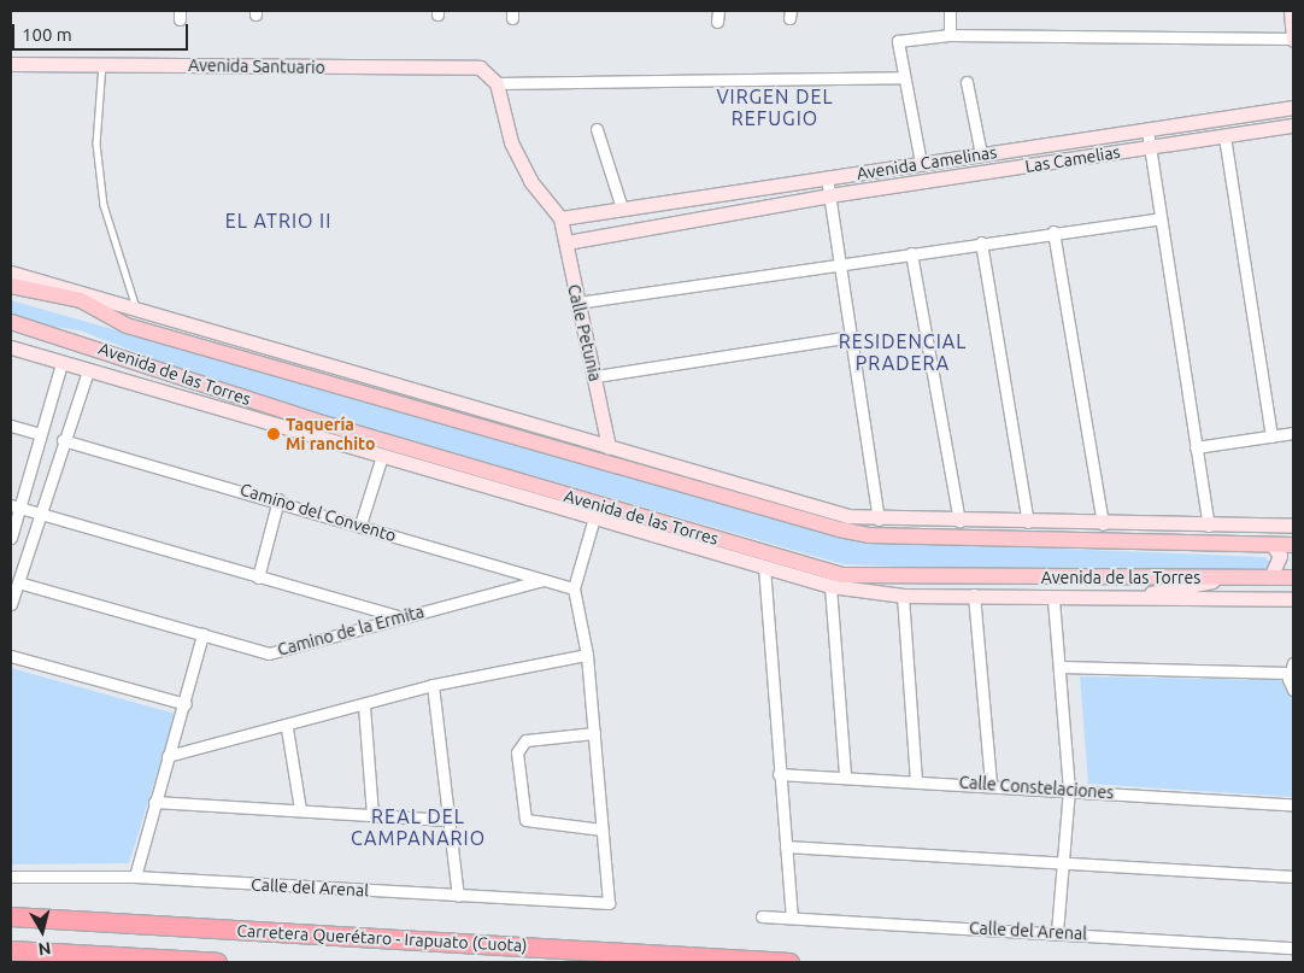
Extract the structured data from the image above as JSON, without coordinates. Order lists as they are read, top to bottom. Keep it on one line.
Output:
{"streets":{"highway":["Carretera Querétaro - Irapuato (Cuota)"],"main road":["Avenida de las Torres"],"street":["Avenida Santuario","Las Camelias","Avenida Camelinas","Calle Petunia","Camino del Convento","Camino de la Ermita","Calle Constelaciones","Calle del Arenal"]},"crossings":[["Las Camelias","Calle Petunia"],["Avenida Camelinas","Calle Petunia"],["Camino del Convento","Camino de la Ermita"]],"districts":["VIRGEN DEL REFUGIO","EL ATRIO II","RESIDENCIAL PRADERA","REAL DEL CAMPANARIO"],"places":["Taquería Mi ranchito"],"scale_bar":"100 m","north":"bottom"}
